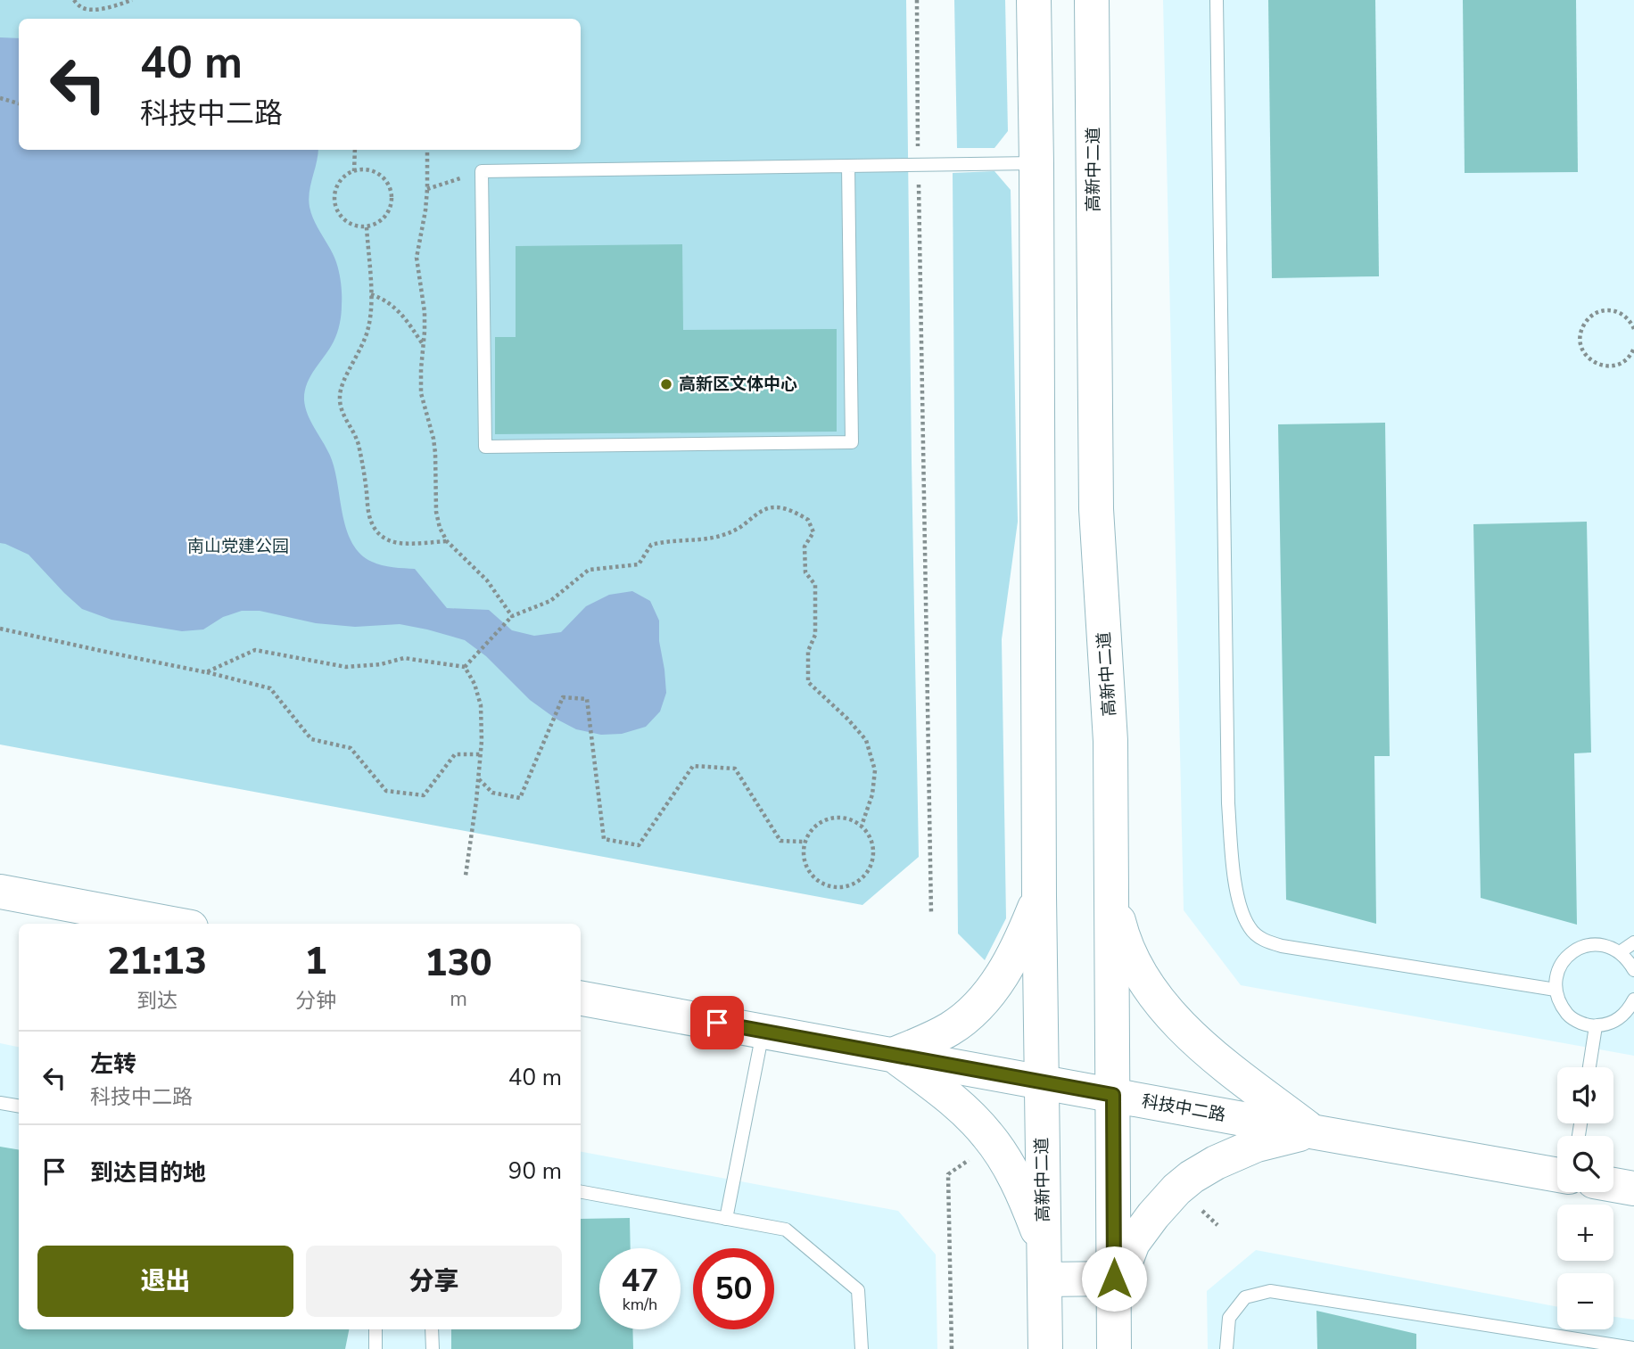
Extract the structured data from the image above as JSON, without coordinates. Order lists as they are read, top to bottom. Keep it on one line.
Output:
{"streets":{"main road":["高新中二道","科技中二路"]},"crossings":[["高新中二道","科技中二路"]],"parks":["南山党建公园"],"places":["高新区文体中心"],"page":{"turn":["40 m","科技中二路"],"eta":["21:13","到达","1","分钟","130","m"],"list":[{"name":"左转","note":"科技中二路","value":"40 m"},{"name":"到达目的地","value":"90 m"}],"map_buttons":["+","−"],"buttons":["退出","分享"],"speed":"47 km/h","limit":"50"}}
